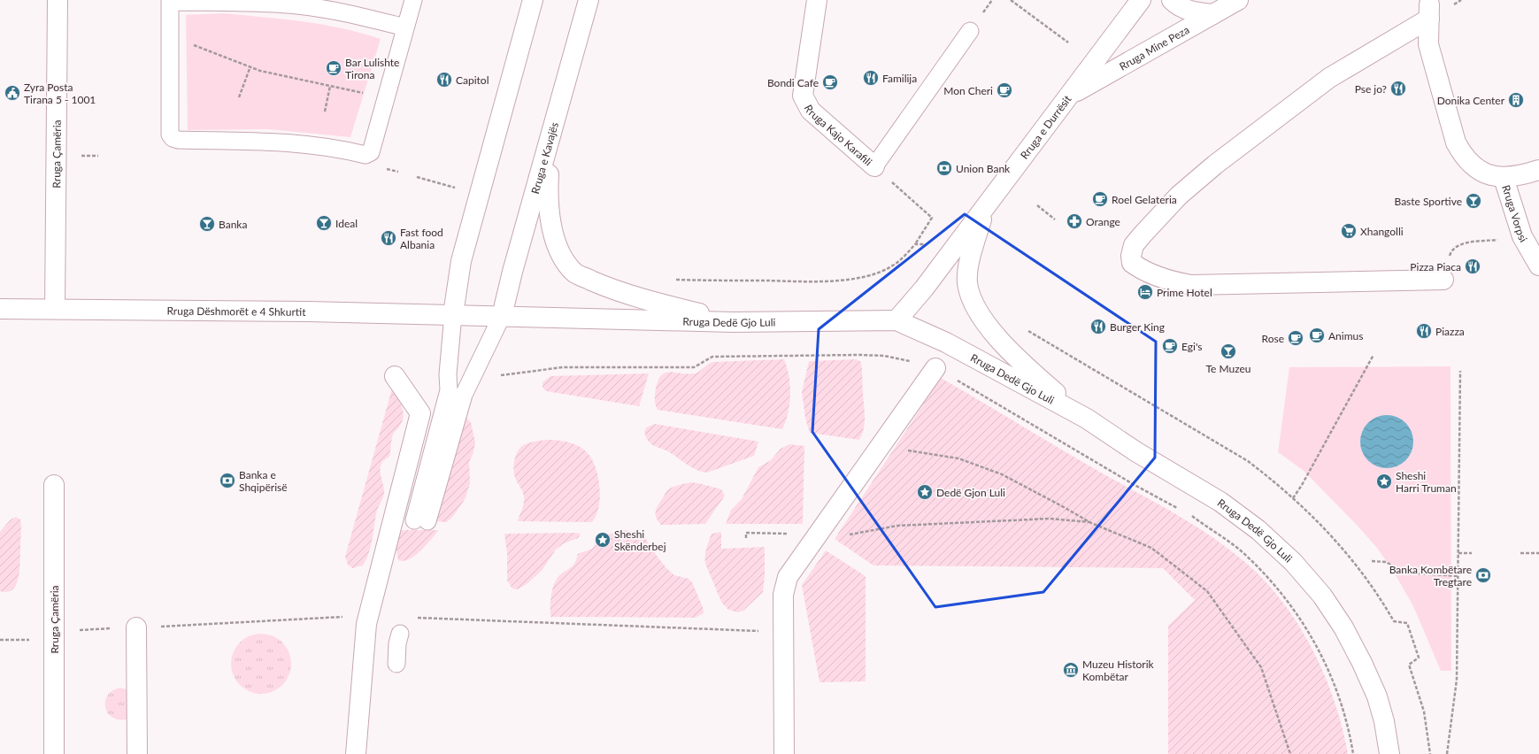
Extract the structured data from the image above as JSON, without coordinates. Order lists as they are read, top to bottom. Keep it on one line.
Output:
{"streets":{"main road":["Rruga Mine Peza","Rruga e Durrësit","Rruga Kajo Karafili","Rruga Çamëria","Rruga e Kavajës","Rruga Vorpsi","Rruga Dëshmorët e 4 Shkurtit","Rruga Dedë Gjo Luli"]},"crossings":[["Rruga Mine Peza","Rruga e Durrësit"],["Rruga e Durrësit","Rruga Dedë Gjo Luli"],["Rruga Çamëria","Rruga Dëshmorët e 4 Shkurtit"],["Rruga e Kavajës","Rruga Dedë Gjo Luli"],["Rruga Dëshmorët e 4 Shkurtit","Rruga Dedë Gjo Luli"]],"places":{"cafe":["Bar Lulishte Tirona","Bondi Cafe","Mon Cheri","Roel Gelateria","Animus","Rose","Egi's"],"restaurant":["Familija","Capitol","Pse jo?","Fast food Albania","Pizza Piaca","Burger King","Piazza"],"public building":["Zyra Posta Tirana 5 - 1001"],"building":["Donika Center"],"bank":["Union Bank","Banka e Shqipërisë","Banka Kombëtare Tregtare"],"bar":["Baste Sportive","Ideal","Banka","Te Muzeu"],"pharmacy":["Orange"],"supermarket":["Xhangolli"],"hotel":["Prime Hotel"],"place":["Sheshi Harri Truman","Dedë Gjon Luli","Sheshi Skënderbej"],"museum":["Muzeu Historik Kombëtar"]}}
